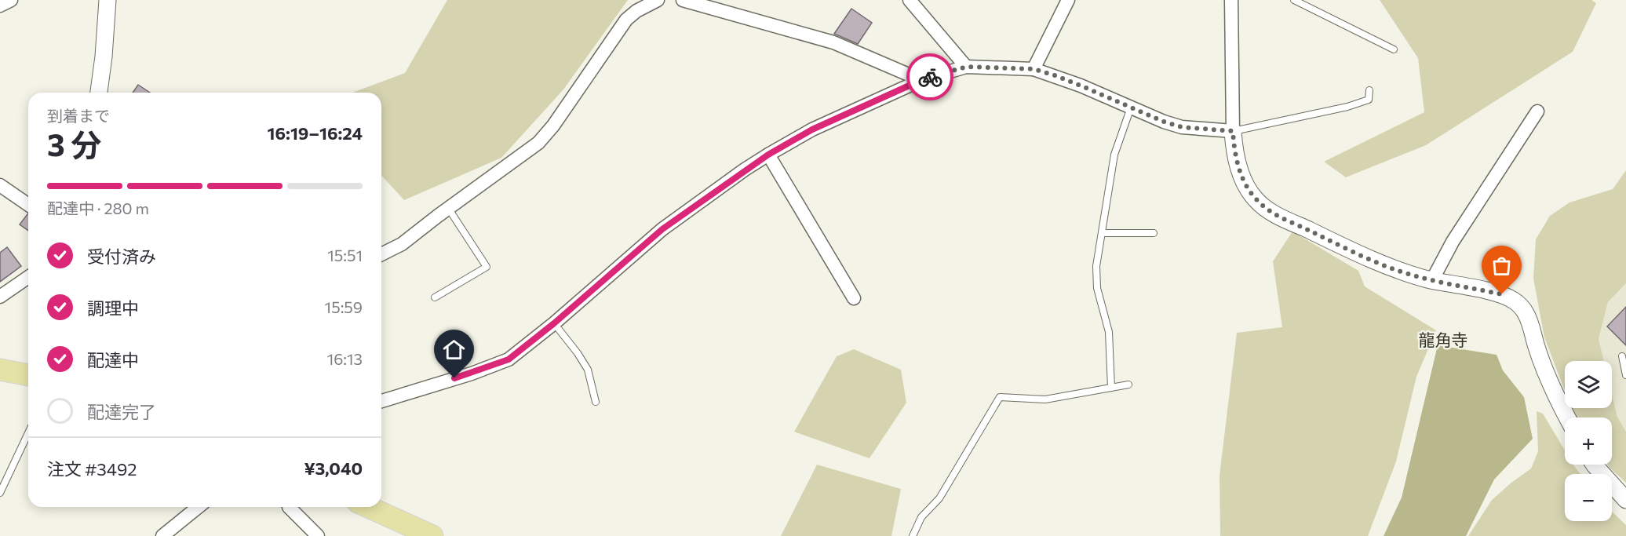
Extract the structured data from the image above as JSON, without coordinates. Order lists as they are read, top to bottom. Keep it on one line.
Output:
{"districts":["龍角寺"],"page":{"heading":["3 分","到着まで","16:19–16:24"],"panel":["注文 #3492","¥3,040"],"bar":"配達中 · 280 m","list":[["受付済み","15:51"],["調理中","15:59"],["配達中","16:13"],"配達完了"],"map_buttons":["+","−"]}}
